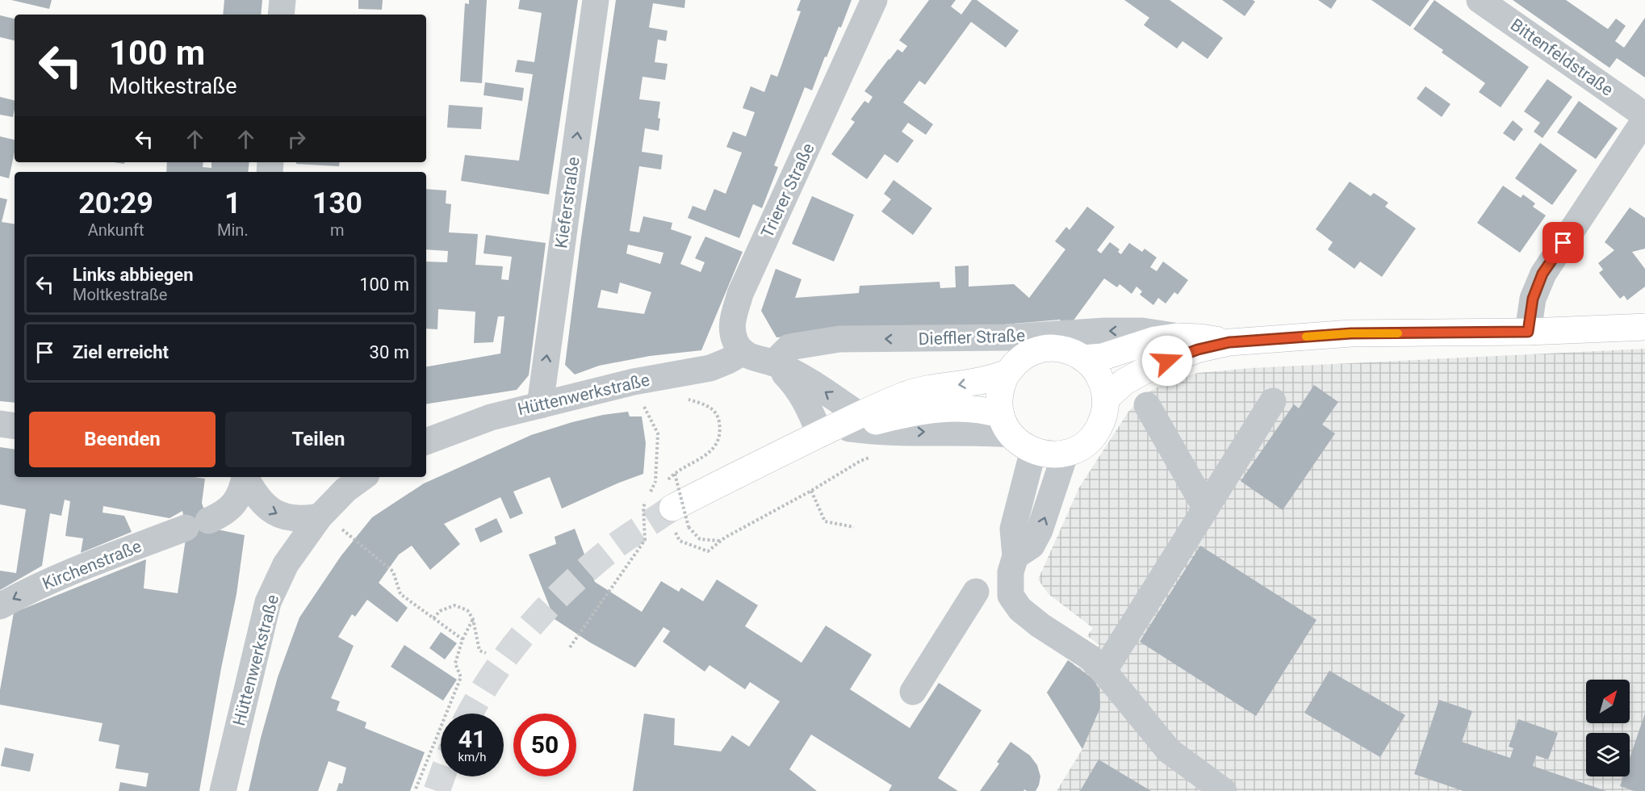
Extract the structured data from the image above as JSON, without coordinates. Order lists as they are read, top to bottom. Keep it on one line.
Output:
{"streets":{"main road":["Dieffler Straße"],"street":["Bittenfeldstraße","Trierer Straße","Kieferstraße","Hüttenwerkstraße","Kirchenstraße"]},"crossings":[["Trierer Straße","Hüttenwerkstraße"],["Kieferstraße","Hüttenwerkstraße"]],"one_way":["Kieferstraße","Kirchenstraße"],"north":"top right","page":{"turn":["100 m","Moltkestraße"],"eta":["20:29","Ankunft","1","Min.","130","m"],"list":[{"name":"Links abbiegen","note":"Moltkestraße","value":"100 m"},{"name":"Ziel erreicht","value":"30 m"}],"buttons":["Beenden","Teilen"],"speed":"41 km/h","limit":"50"}}
